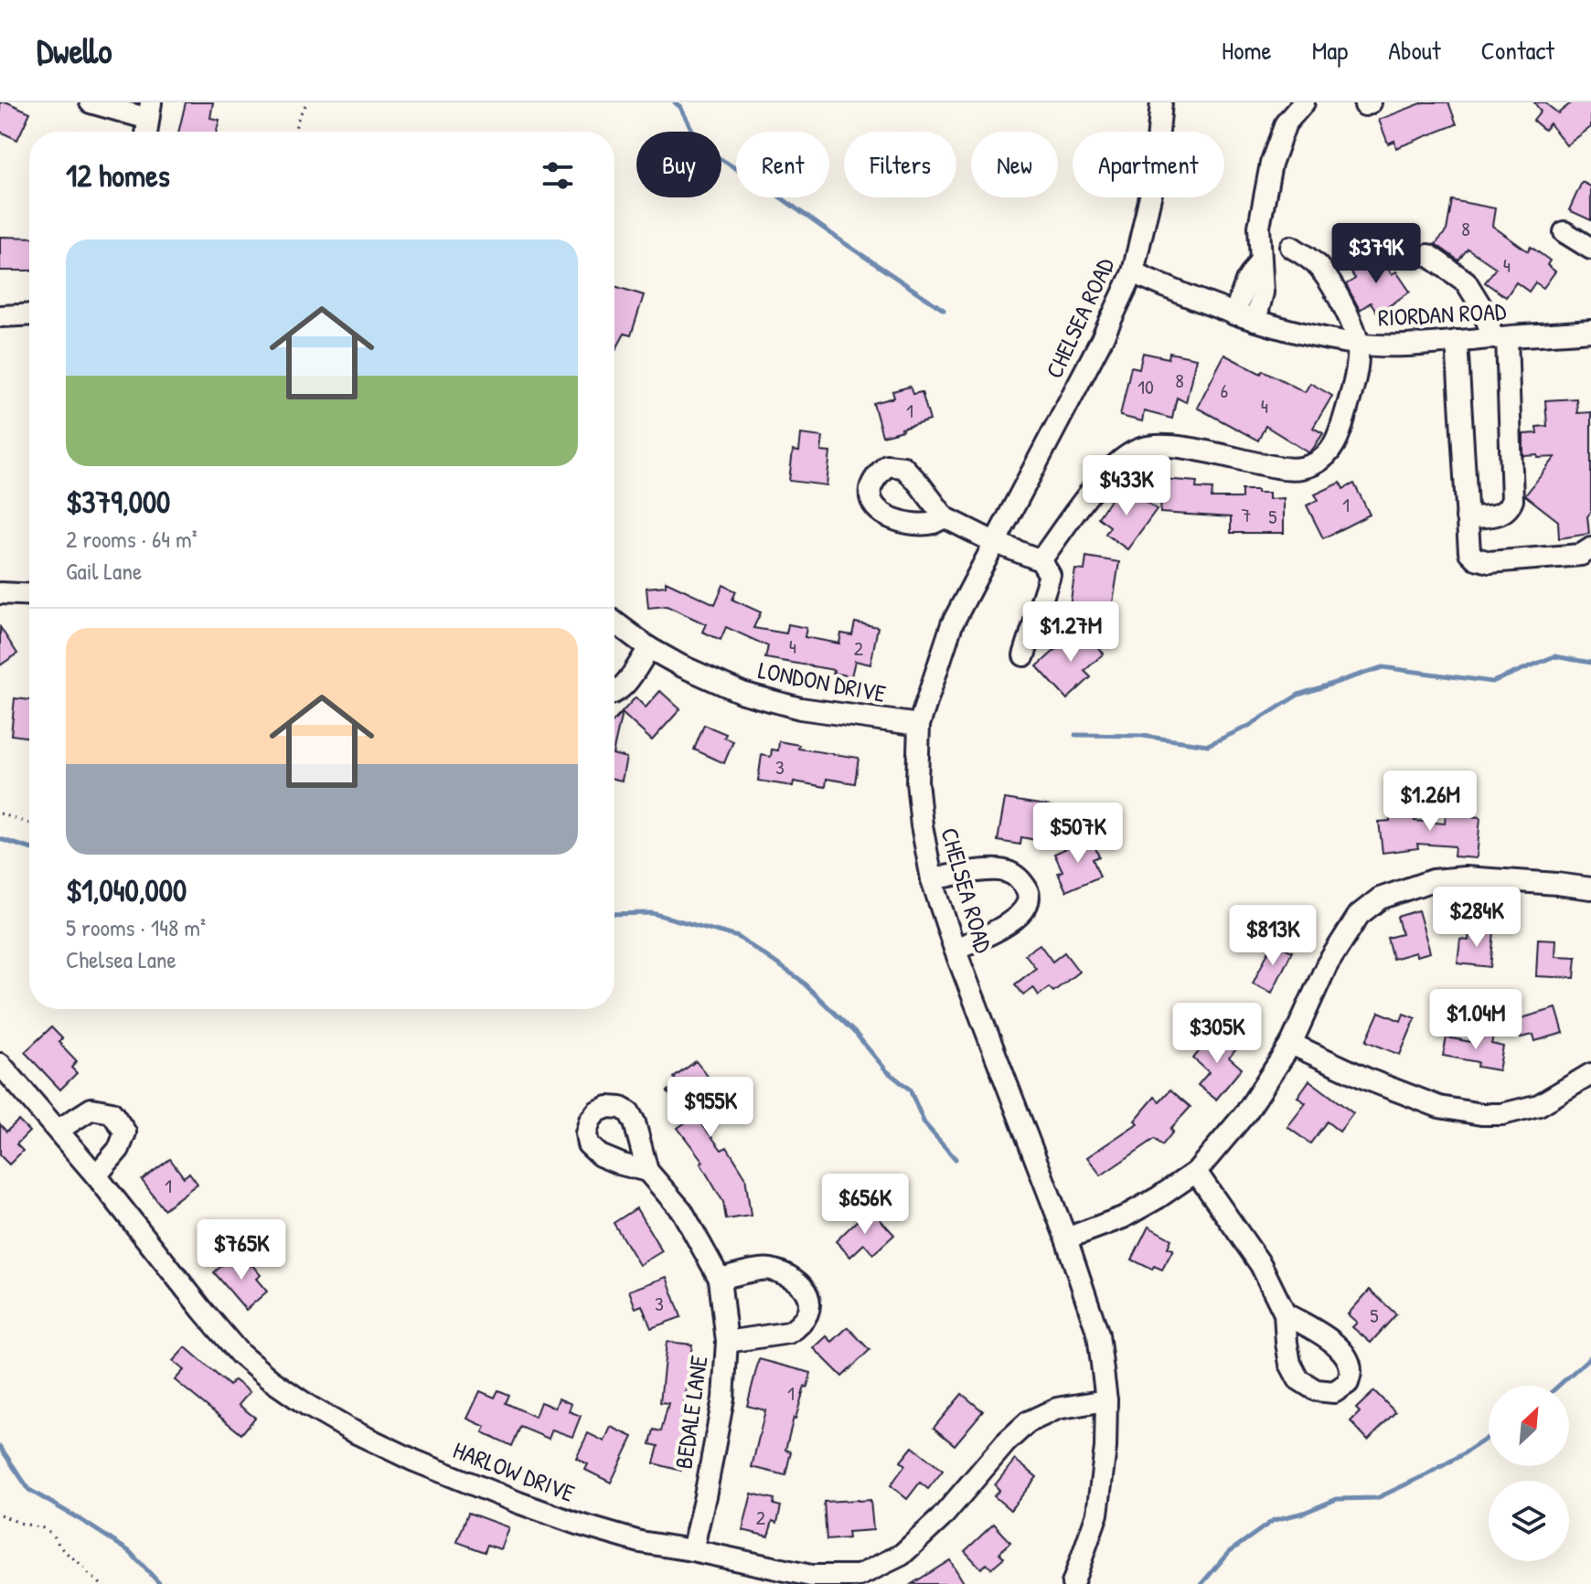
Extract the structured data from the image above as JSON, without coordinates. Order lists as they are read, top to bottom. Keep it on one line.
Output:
{"streets":{"street":["RIORDAN ROAD","CHELSEA ROAD","LONDON DRIVE","BEDALE LANE","HARLOW DRIVE"]},"crossings":[["RIORDAN ROAD","CHELSEA ROAD"],["CHELSEA ROAD","LONDON DRIVE"],["CHELSEA ROAD","HARLOW DRIVE"],["BEDALE LANE","HARLOW DRIVE"]],"house_numbers":["8","4","8","10","6","4","1","1","7","5","4","2","3","1","3","5","1","2"],"north":"top right","page":{"header":"Dwello","nav":["Home","Map","About","Contact"],"chip":["Buy","Rent","Filters","New","Apartment"],"heading":"12 homes","list":[{"name":"$379,000","note":"2 rooms · 64 m² · Gail Lane"},{"name":"$1,040,000","note":"5 rooms · 148 m² · Chelsea Lane"}],"price":["$379K","$433K","$1.27M","$1.26M","$507K","$284K","$813K","$1.04M","$305K","$955K","$656K","$765K"]}}
